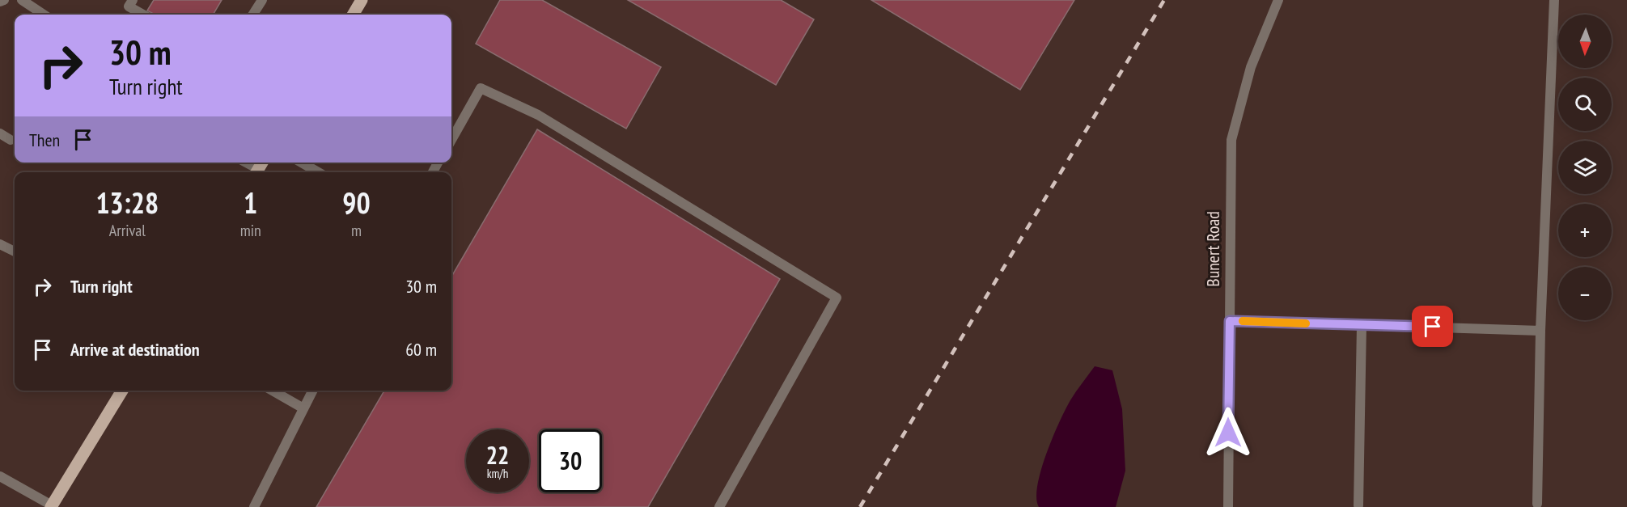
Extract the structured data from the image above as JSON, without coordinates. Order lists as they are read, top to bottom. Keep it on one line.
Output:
{"streets":{"street":["Bunert Road"]},"north":"bottom","page":{"map_buttons":["+","−"],"turn":["30 m","Turn right"],"then":"Then","eta":["13:28","Arrival","1","min","90","m"],"list":[{"name":"Turn right","value":"30 m"},{"name":"Arrive at destination","value":"60 m"}],"speed":"22 km/h","limit":"30"}}
